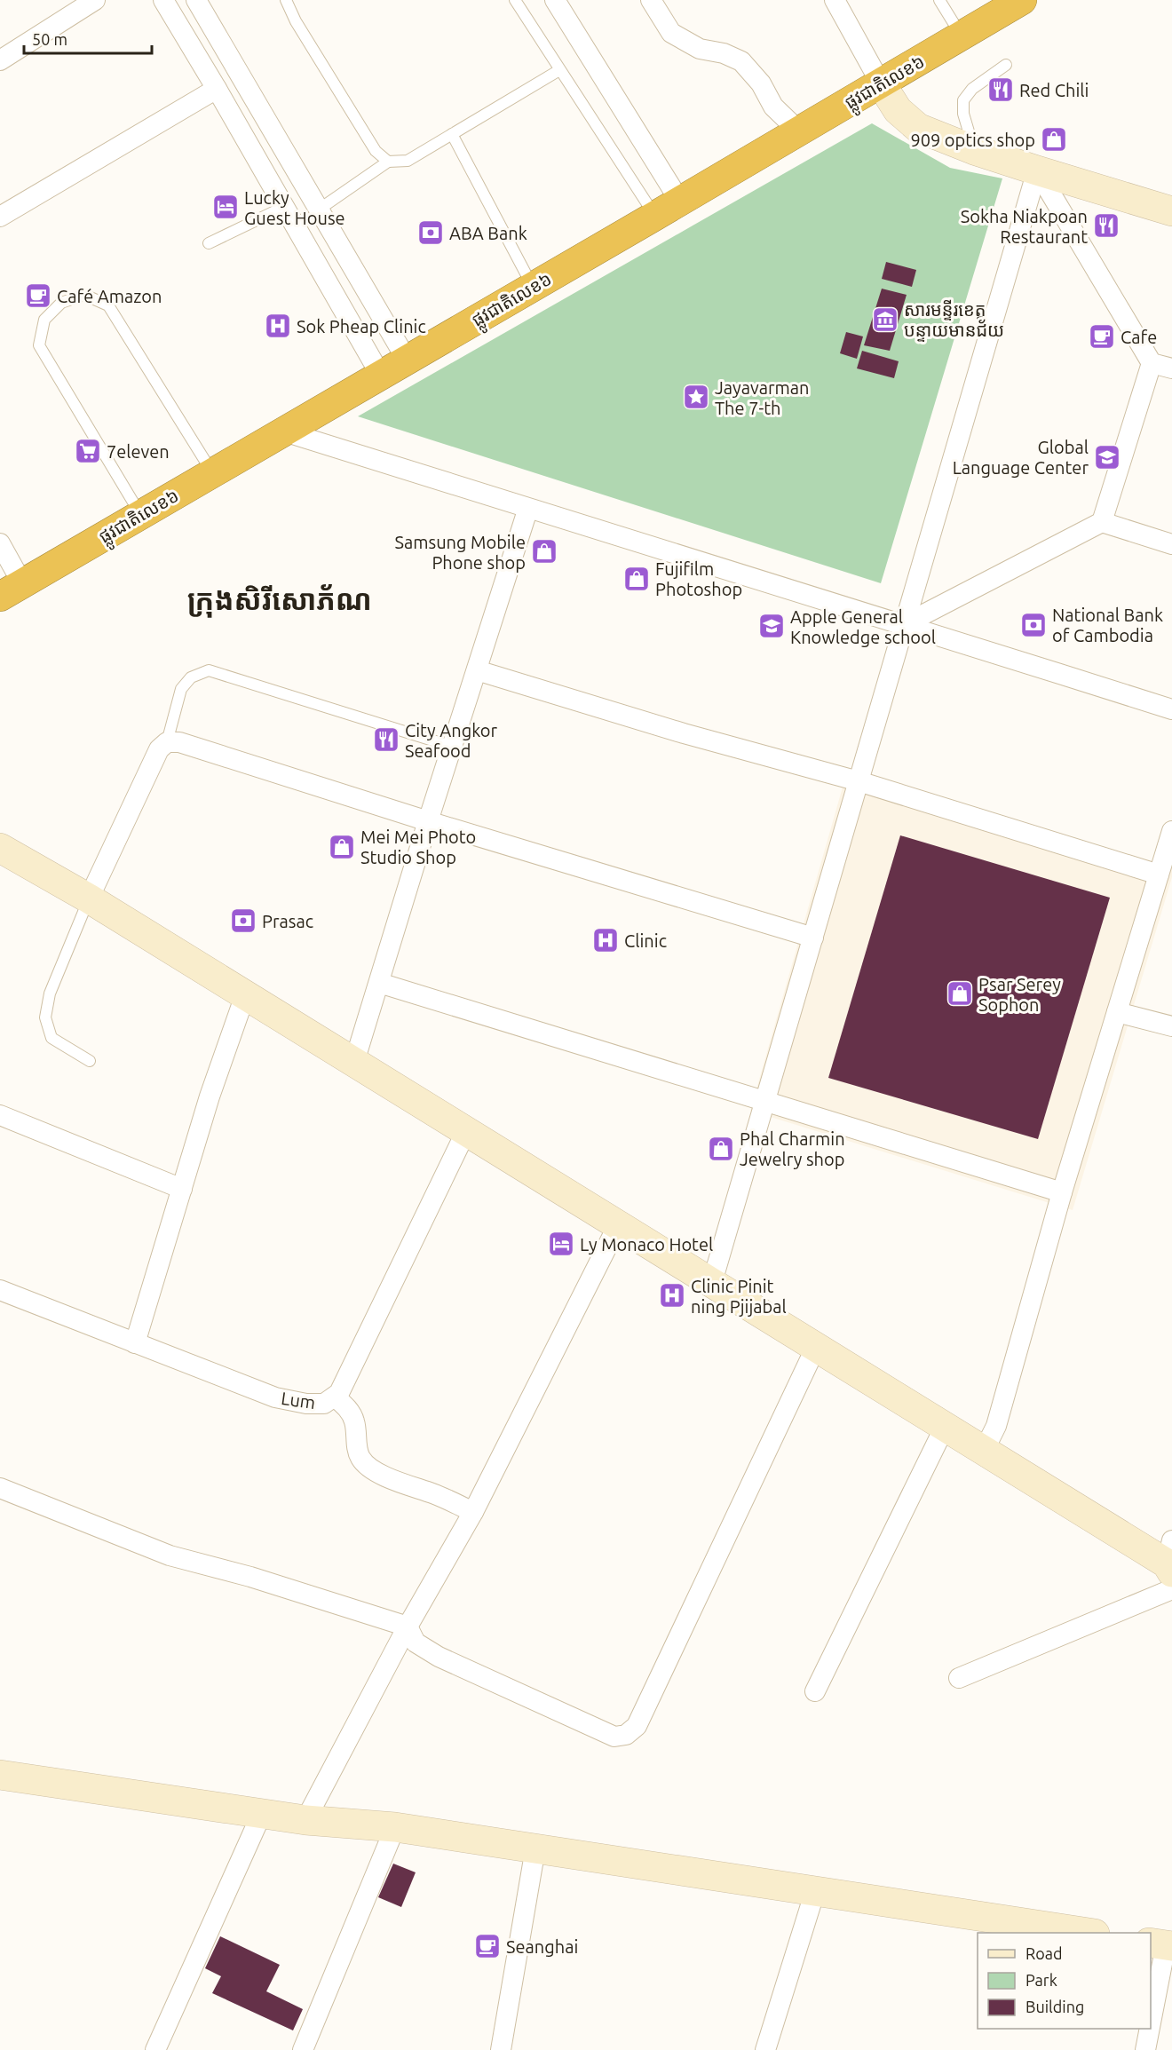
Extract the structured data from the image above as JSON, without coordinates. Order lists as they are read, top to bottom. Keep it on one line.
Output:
{"streets":{"highway":["ផ្លូវជាតិលេខ៦"],"street":["Lum"]},"districts":["ក្រុងសិរីសោភ័ណ"],"places":{"restaurant":["Red Chili","Sokha Niakpoan Restaurant","City Angkor Seafood"],"shop":["909 optics shop","Samsung Mobile Phone shop","Fujifilm Photoshop","Mei Mei Photo Studio Shop","Psar Serey Sophon","Phal Charmin Jewelry shop"],"hotel":["Lucky Guest House","Ly Monaco Hotel"],"bank":["ABA Bank","National Bank of Cambodia","Prasac"],"cafe":["Café Amazon","Cafe","Seanghai"],"museum":["សារមន្ទីរខេត្ត បន្ទាយមានជ័យ"],"hospital":["Sok Pheap Clinic","Clinic","Clinic Pinit ning Pjijabal"],"place":["Jayavarman The 7-th"],"supermarket":["7eleven"],"school or university":["Global Language Center","Apple General Knowledge school"]},"legend":["Road","Park","Building"],"scale_bar":"50 m"}
